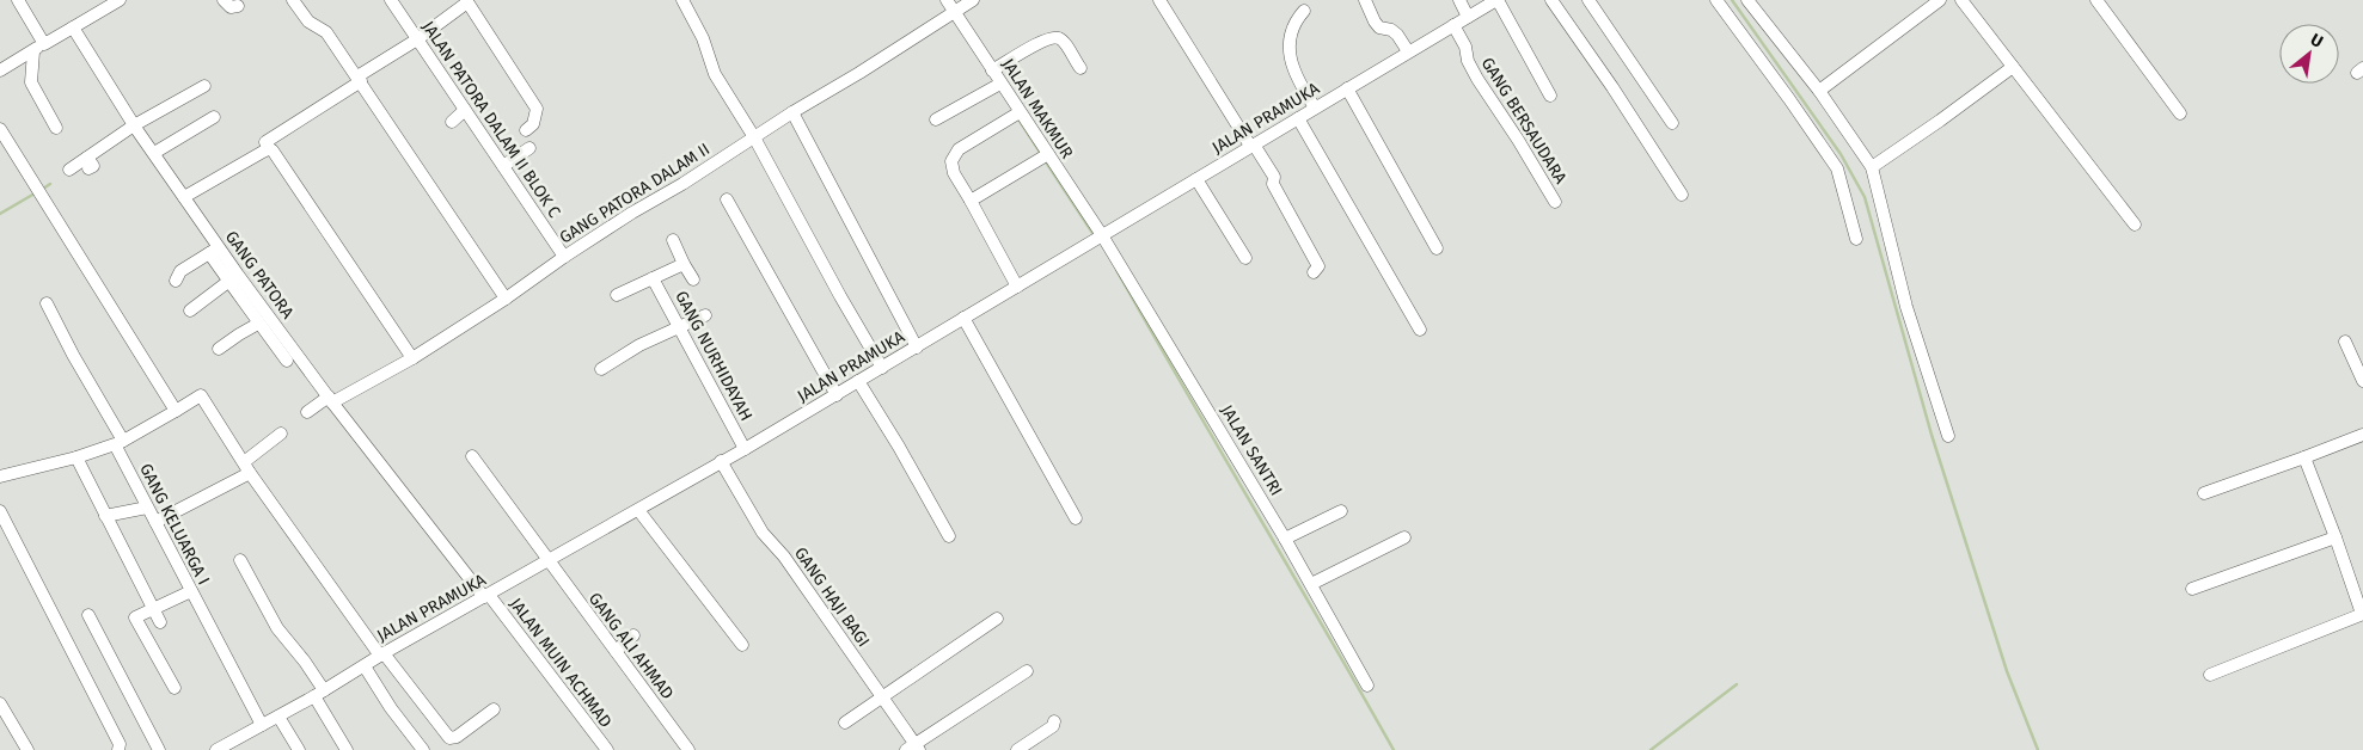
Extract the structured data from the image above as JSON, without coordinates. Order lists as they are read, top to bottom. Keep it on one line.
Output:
{"streets":{"street":["JALAN MAKMUR","JALAN PRAMUKA","JALAN PATORA DALAM II BLOK C","GANG BERSAUDARA","GANG PATORA DALAM II","GANG PATORA","GANG NURHIDAYAH","JALAN SANTRI","GANG KELUARGA I","GANG HAJI BAGI","GANG ALI AHMAD","JALAN MUIN ACHMAD"]},"crossings":[["JALAN MAKMUR","JALAN PRAMUKA"],["JALAN MAKMUR","GANG PATORA DALAM II"],["JALAN MAKMUR","JALAN SANTRI"],["JALAN PRAMUKA","GANG BERSAUDARA"],["JALAN PRAMUKA","GANG PATORA"],["JALAN PRAMUKA","GANG NURHIDAYAH"],["JALAN PRAMUKA","JALAN SANTRI"],["JALAN PRAMUKA","GANG KELUARGA I"],["JALAN PRAMUKA","GANG HAJI BAGI"],["JALAN PRAMUKA","GANG ALI AHMAD"],["JALAN PRAMUKA","JALAN MUIN ACHMAD"],["JALAN PATORA DALAM II BLOK C","GANG PATORA DALAM II"],["GANG PATORA DALAM II","GANG PATORA"],["GANG PATORA","JALAN MUIN ACHMAD"]],"north":"top right"}
